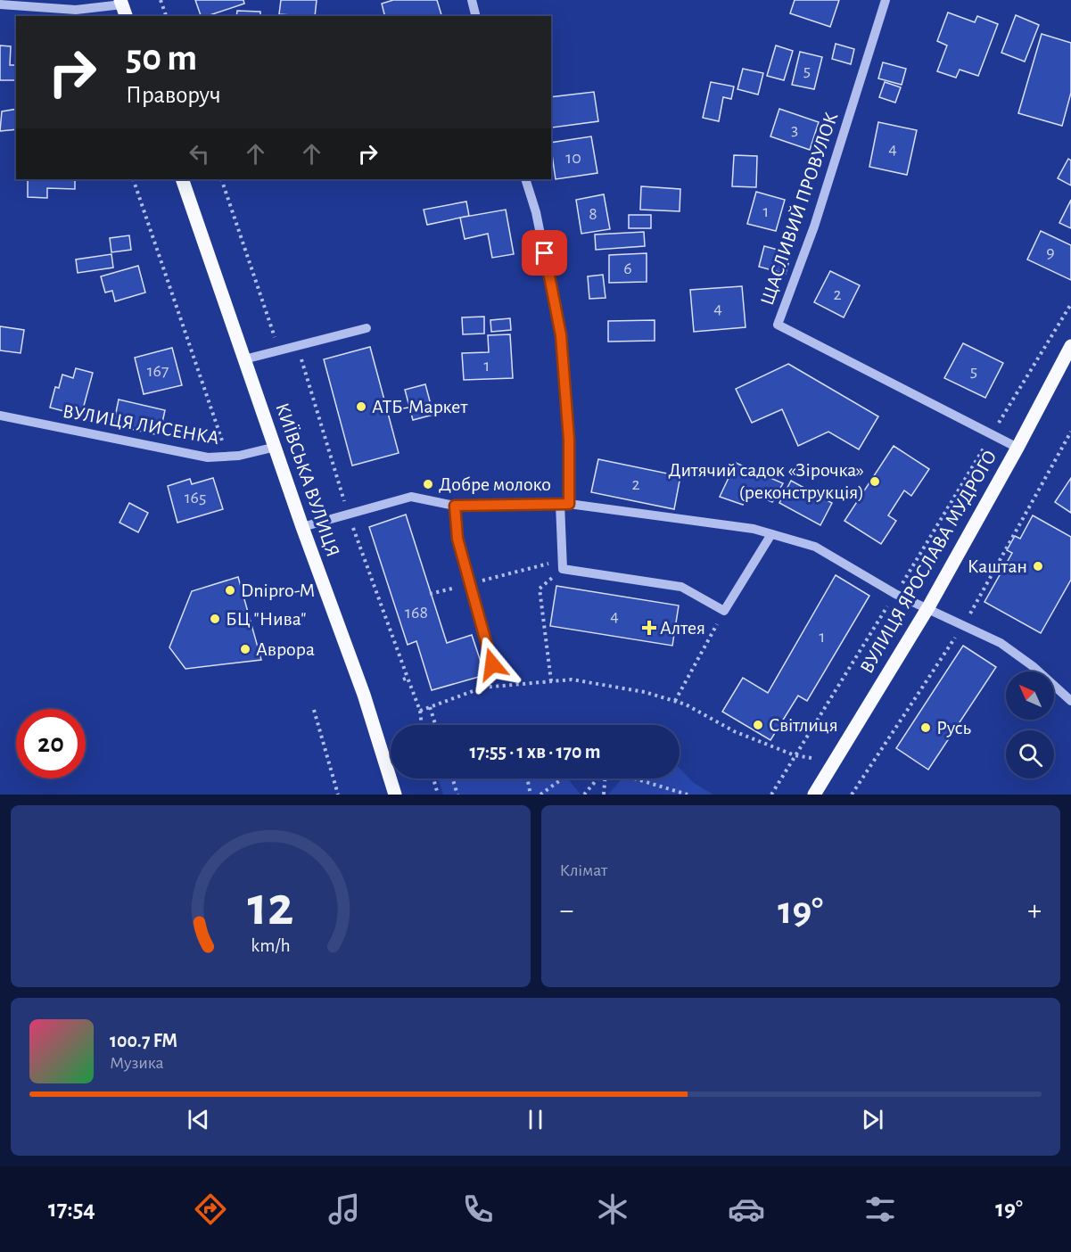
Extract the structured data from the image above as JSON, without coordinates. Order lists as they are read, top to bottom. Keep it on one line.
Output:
{"streets":{"main road":["КИЇВСЬКА ВУЛИЦЯ","ВУЛИЦЯ ЯРОСЛАВА МУДРОГО"],"street":["ЩАСЛИВИЙ ПРОВУЛОК","ВУЛИЦЯ ЛИСЕНКА"]},"crossings":[["ЩАСЛИВИЙ ПРОВУЛОК","ВУЛИЦЯ ЯРОСЛАВА МУДРОГО"],["ВУЛИЦЯ ЛИСЕНКА","КИЇВСЬКА ВУЛИЦЯ"]],"places":{"other":["АТБ-Маркет","Дитячий садок «Зірочка» (реконструкція)","Добре молоко","Каштан","Dnipro-M","БЦ \"Нива\"","Аврора","Світлиця","Русь"],"health":["Алтея"]},"house_numbers":["5","3","4","10","1","8","9","6","2","4","1","167","5","2","165","168","4","1"],"north":"top left","page":{"turn":["50 m","Праворуч"],"limit":"20","trip":"17:55 · 1 хв · 170 m","tile":"Клімат","heat":["−","19°","+"],"song":["100.7 FM","Музика"],"tabs":["17:54","19°"],"gauge":["12","km/h"]}}
